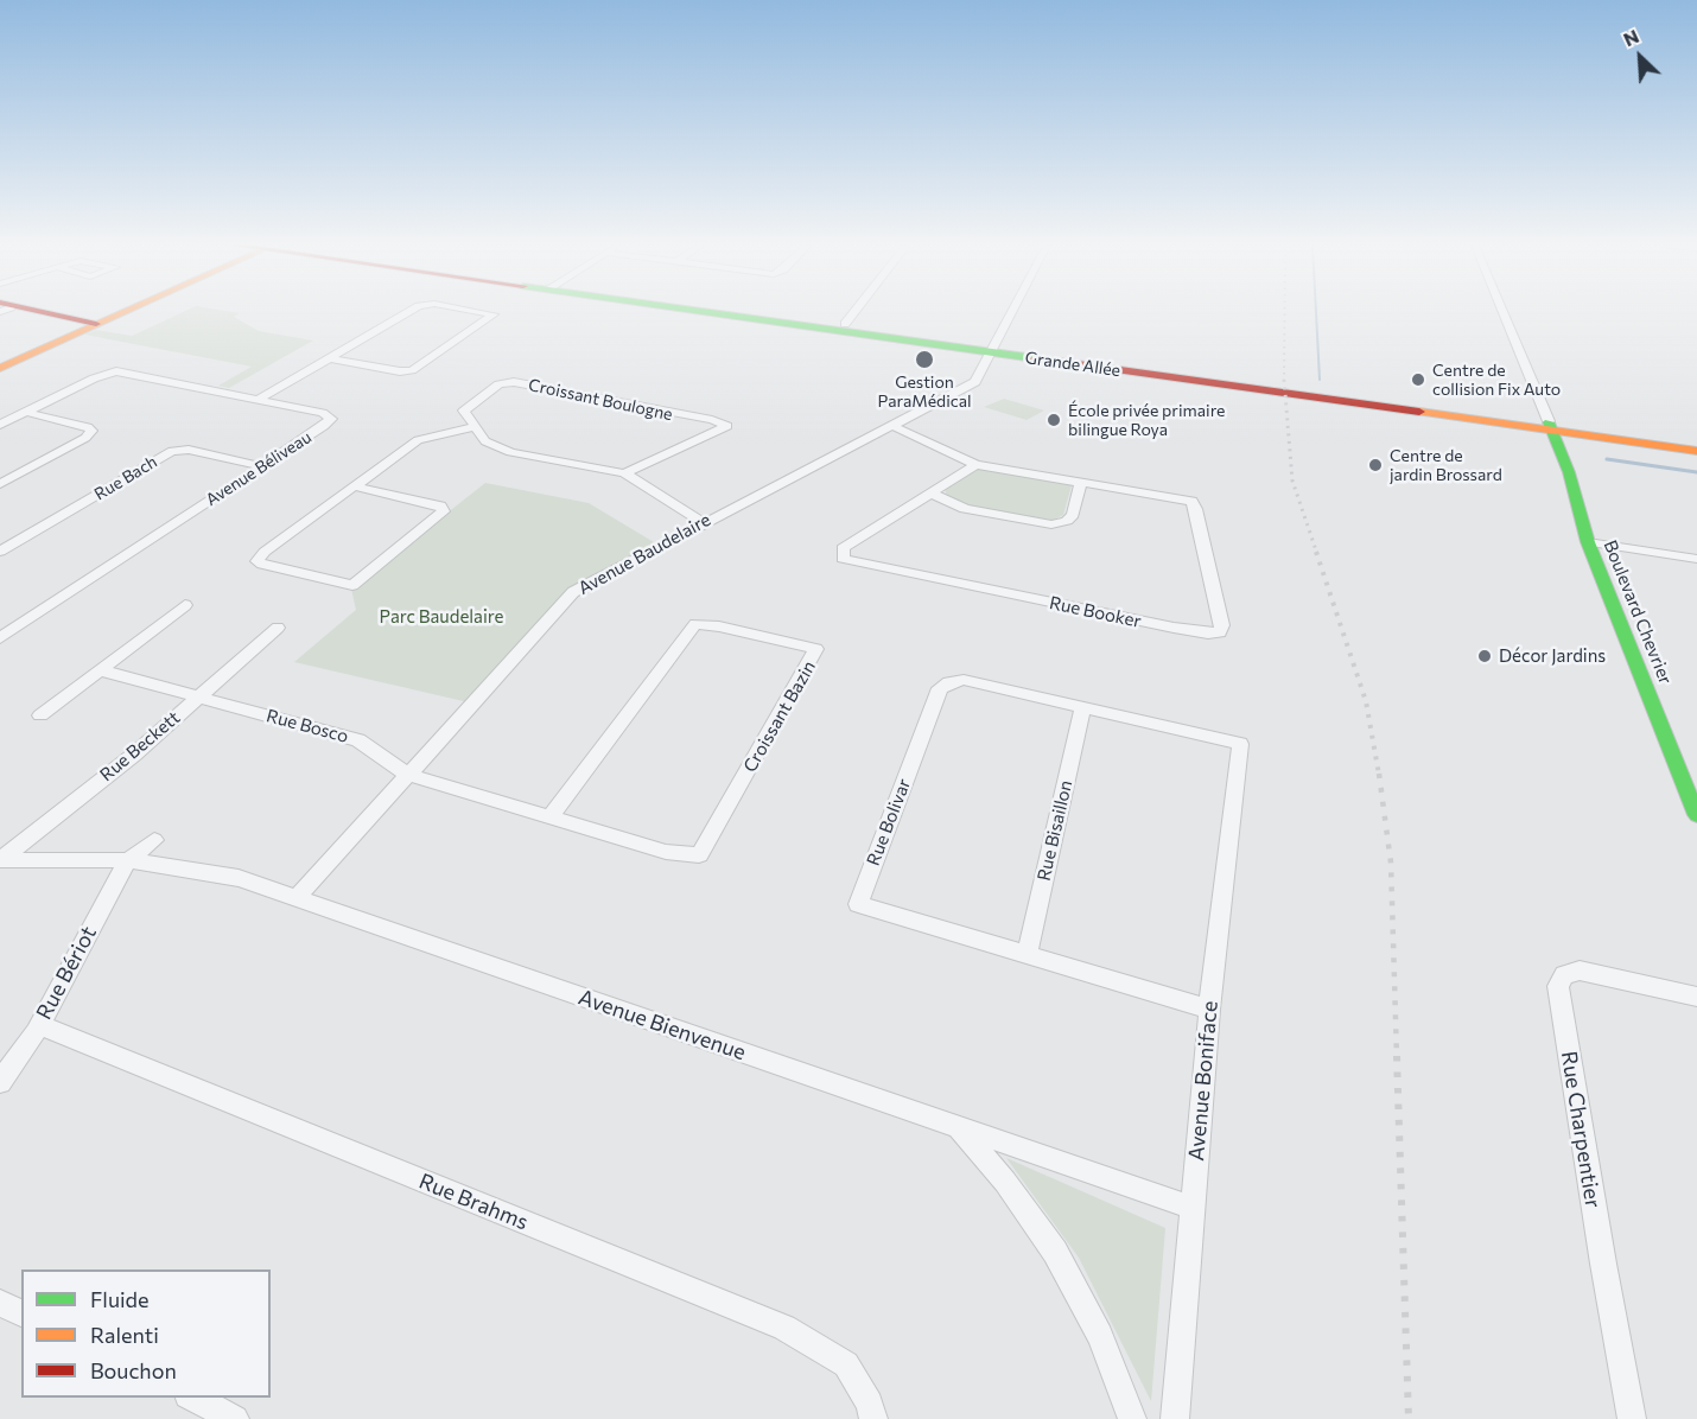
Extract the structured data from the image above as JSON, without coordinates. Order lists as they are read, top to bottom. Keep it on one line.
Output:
{"streets":{"main road":["Grande Allée","Boulevard Chevrier"],"street":["Croissant Boulogne","Avenue Béliveau","Rue Bach","Avenue Baudelaire","Rue Booker","Croissant Bazin","Rue Bosco","Rue Beckett","Rue Bolivar","Rue Bisaillon","Rue Bériot","Avenue Bienvenue","Avenue Boniface","Rue Charpentier","Rue Brahms"]},"crossings":[["Grande Allée","Avenue Baudelaire"],["Grande Allée","Boulevard Chevrier"],["Avenue Béliveau","Rue Bach"],["Avenue Baudelaire","Rue Booker"],["Avenue Baudelaire","Croissant Bazin"],["Avenue Baudelaire","Rue Bosco"],["Avenue Baudelaire","Avenue Bienvenue"],["Croissant Bazin","Rue Bosco"],["Rue Bosco","Rue Beckett"],["Rue Beckett","Avenue Bienvenue"],["Rue Bolivar","Rue Bisaillon"],["Rue Bolivar","Avenue Boniface"],["Rue Bériot","Avenue Bienvenue"],["Rue Bériot","Rue Brahms"],["Avenue Bienvenue","Avenue Boniface"]],"parks":["Parc Baudelaire"],"places":["Gestion ParaMédical","Centre de collision Fix Auto","École privée primaire bilingue Roya","Centre de jardin Brossard","Décor Jardins"],"legend":["Fluide","Ralenti","Bouchon"],"north":"top left"}
